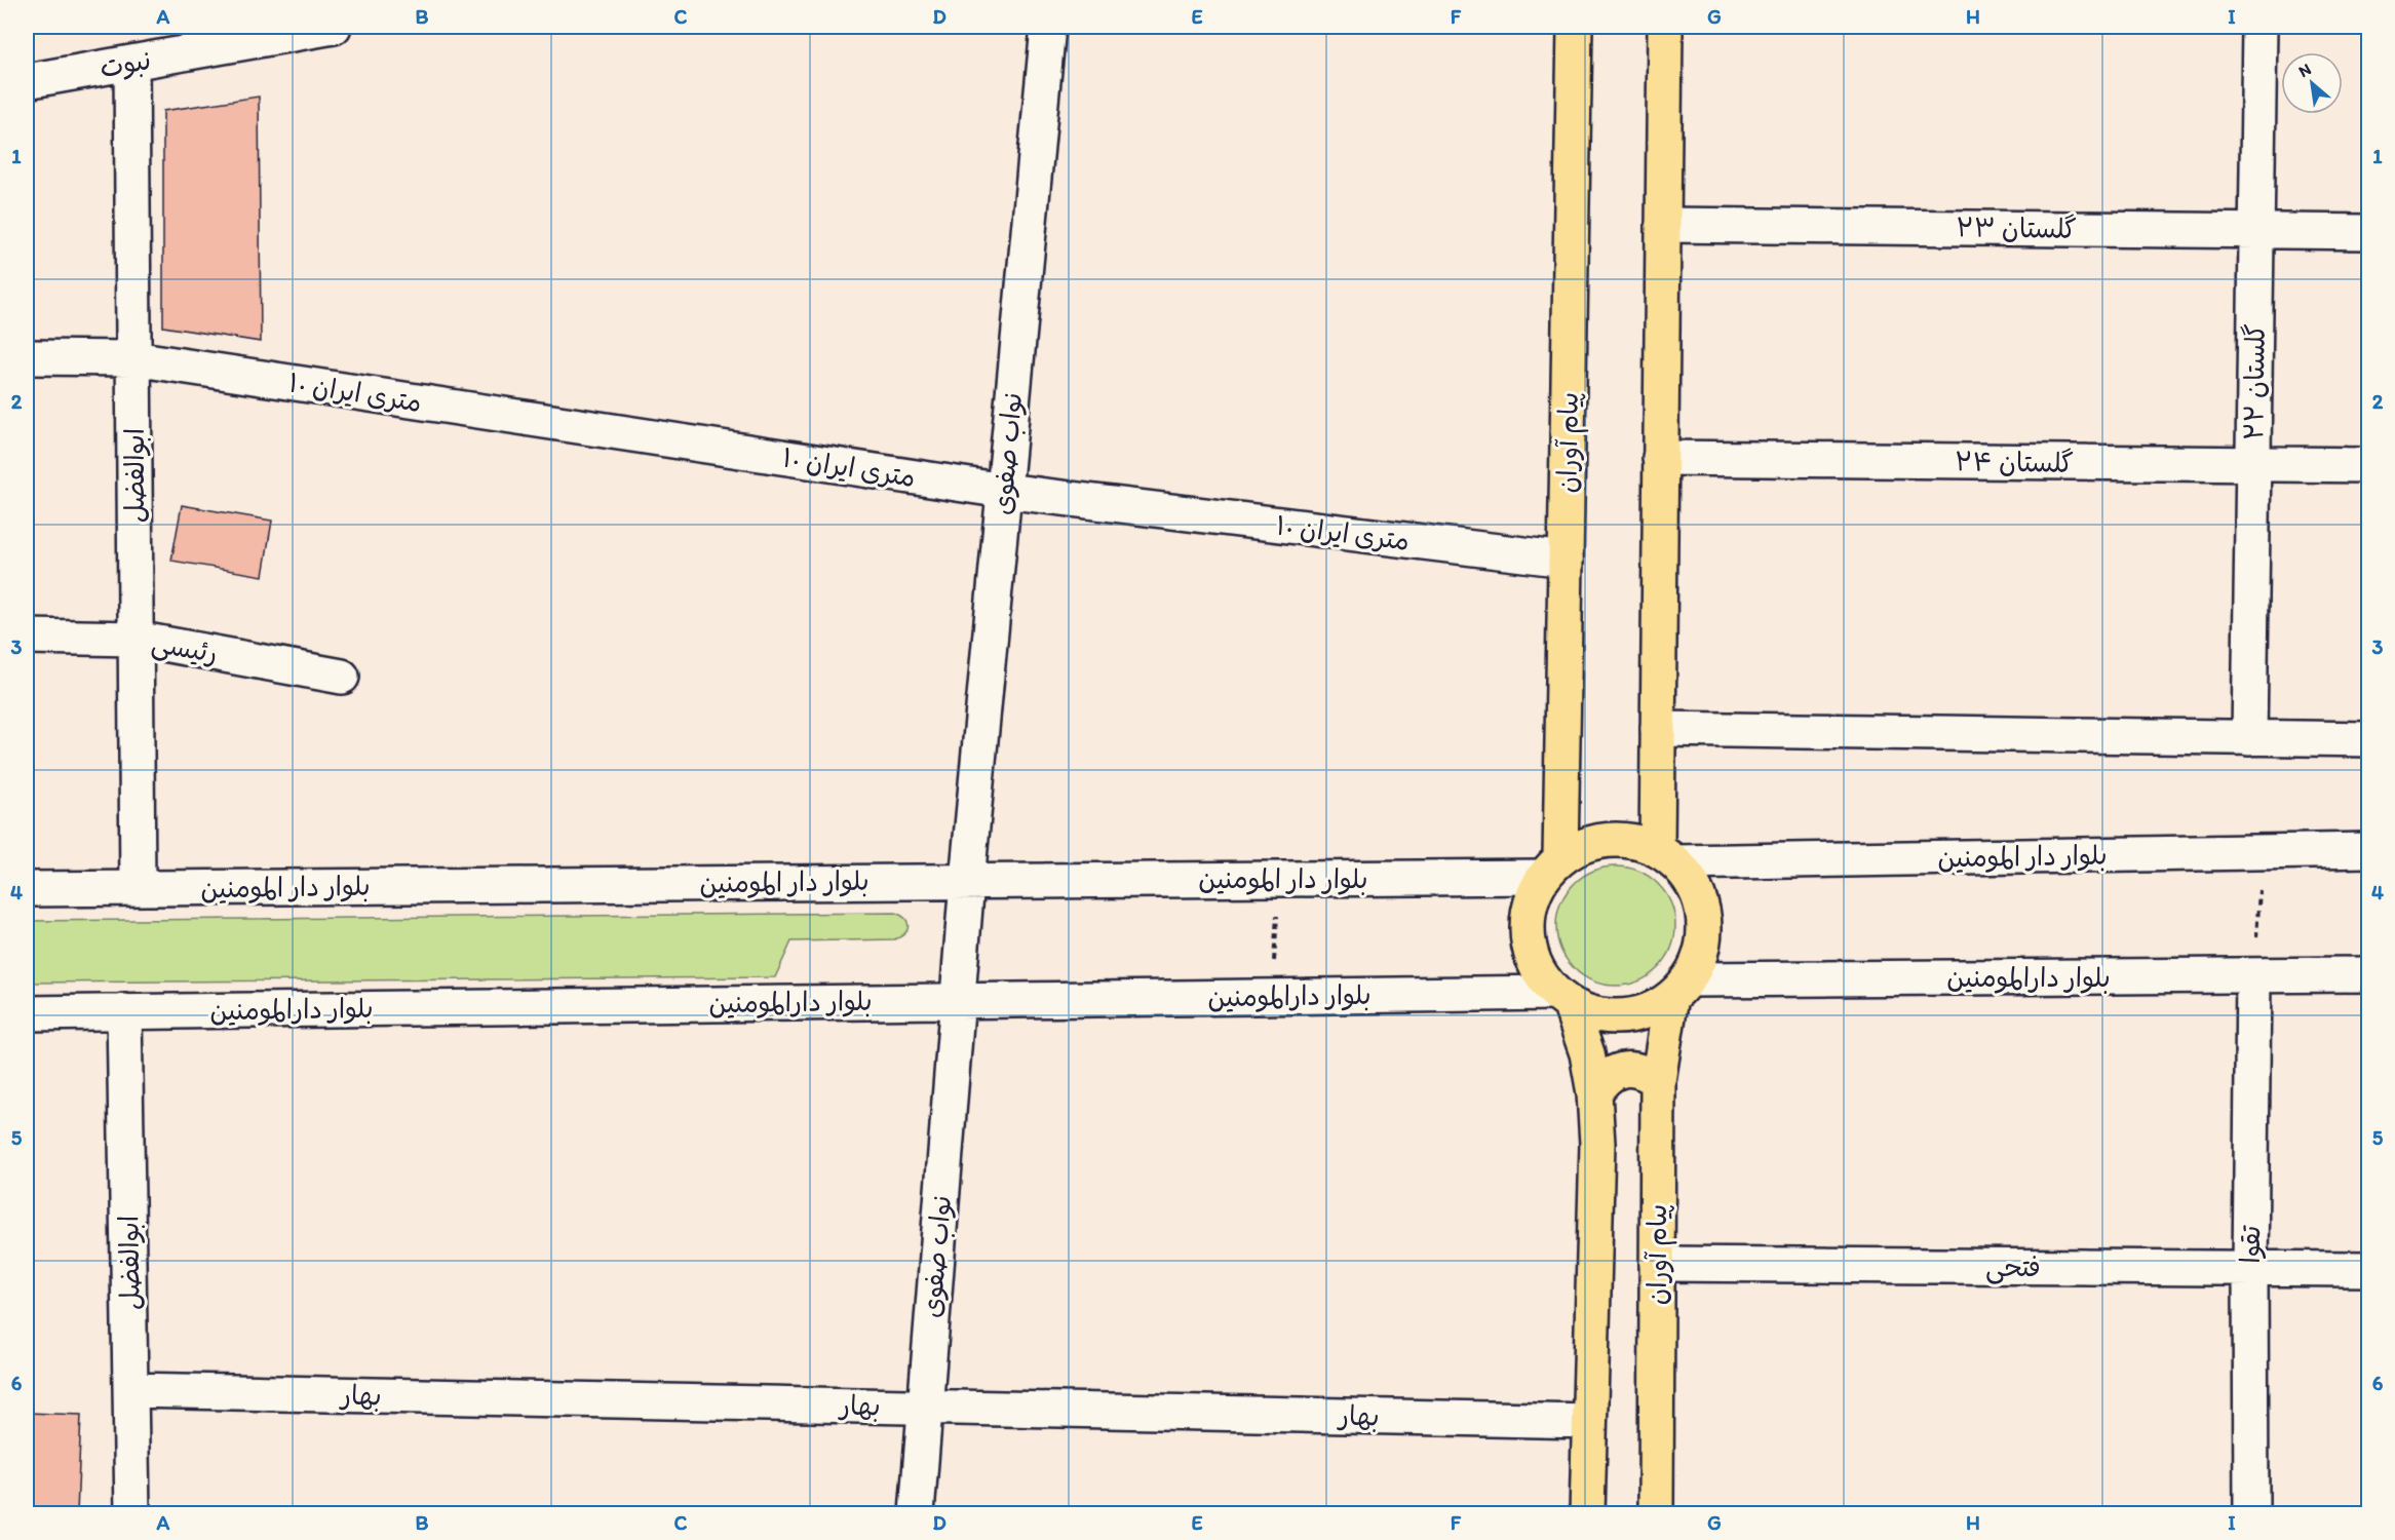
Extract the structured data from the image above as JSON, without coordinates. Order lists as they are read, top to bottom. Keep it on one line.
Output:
{"streets":{"main road":["پیام آوران"],"street":["نبوت","گلستان ۲۳","گلستان ۲۲","۱۰ متری ایران","نواب صفوی","گلستان ۲۴","ابوالفضل","رئیسی","بلوار دار المومنین","بلوار دارالمومنین","تقوا","فتحی","بهار"]},"crossings":[["نبوت","ابوالفضل"],["گلستان ۲۳","گلستان ۲۲"],["گلستان ۲۲","گلستان ۲۴"],["۱۰ متری ایران","پیام آوران"],["۱۰ متری ایران","نواب صفوی"],["۱۰ متری ایران","ابوالفضل"],["پیام آوران","بلوار دار المومنین"],["پیام آوران","بلوار دارالمومنین"],["پیام آوران","فتحی"],["نواب صفوی","بلوار دار المومنین"],["نواب صفوی","بلوار دارالمومنین"],["نواب صفوی","بهار"],["ابوالفضل","رئیسی"],["ابوالفضل","بلوار دار المومنین"],["ابوالفضل","بلوار دارالمومنین"],["ابوالفضل","بهار"],["بلوار دار المومنین","بلوار دارالمومنین"],["بلوار دارالمومنین","تقوا"],["تقوا","فتحی"]],"north":"top left","grid":{"columns":["A","B","C","D","E","F","G","H","I"],"rows":["1","2","3","4","5","6"]}}
